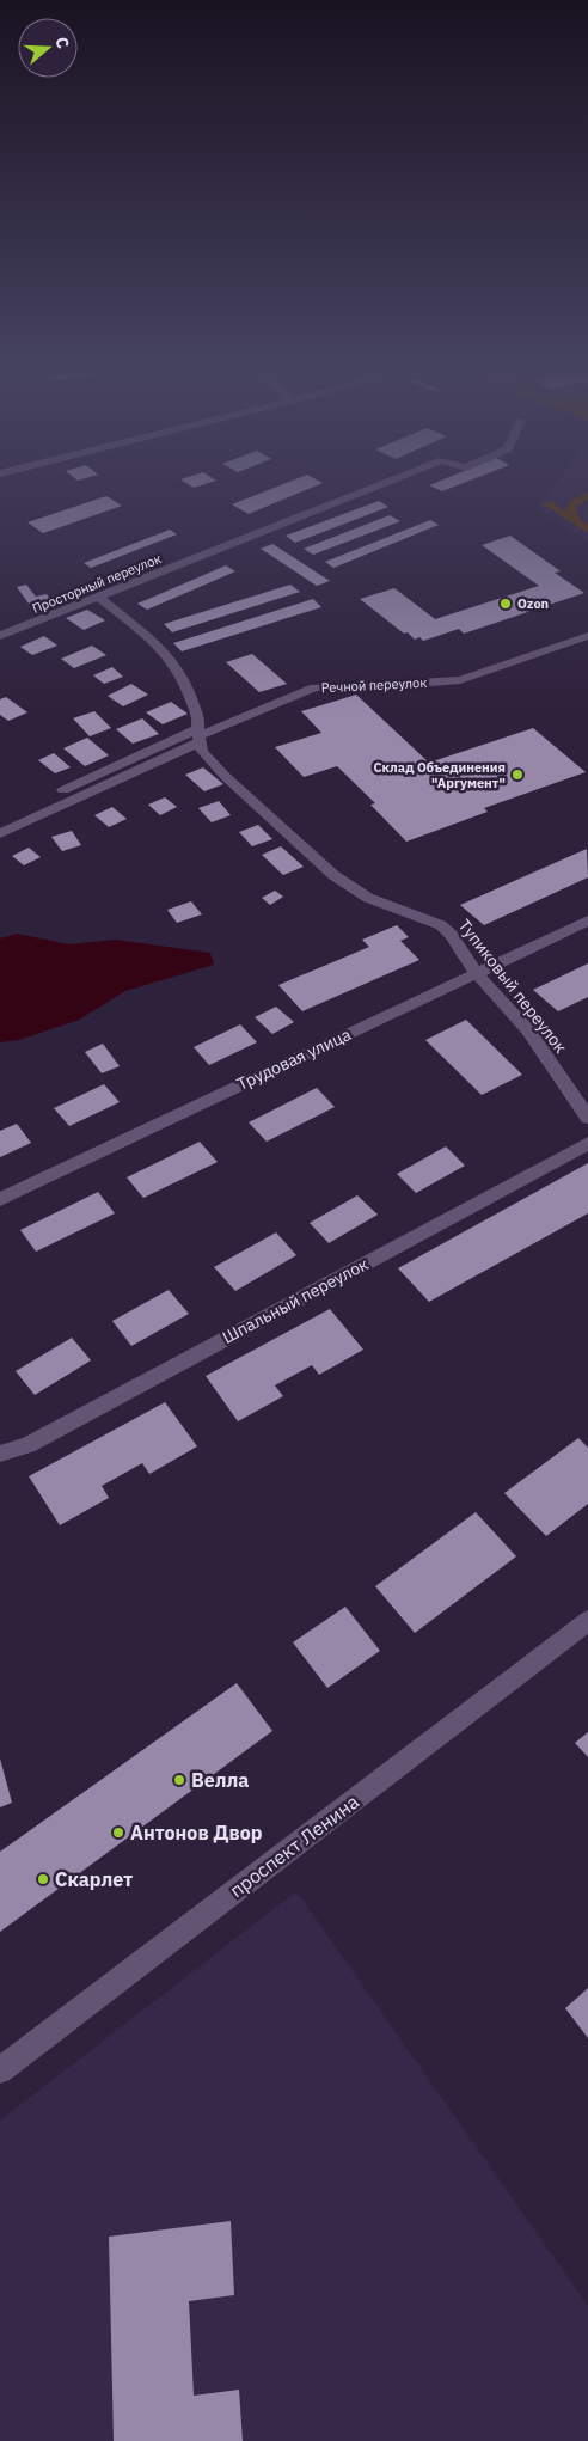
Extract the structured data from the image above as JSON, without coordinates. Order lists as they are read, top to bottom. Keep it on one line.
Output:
{"streets":{"street":["Просторный переулок","Речной переулок","Тупиковый переулок","Трудовая улица","Шпальный переулок","проспект Ленина"]},"crossings":[["Просторный переулок","Тупиковый переулок"],["Речной переулок","Тупиковый переулок"],["Тупиковый переулок","Трудовая улица"]],"places":["Ozon","Склад Объединения \"Аргумент\"","Велла","Антонов Двор","Скарлет"],"north":"right"}
